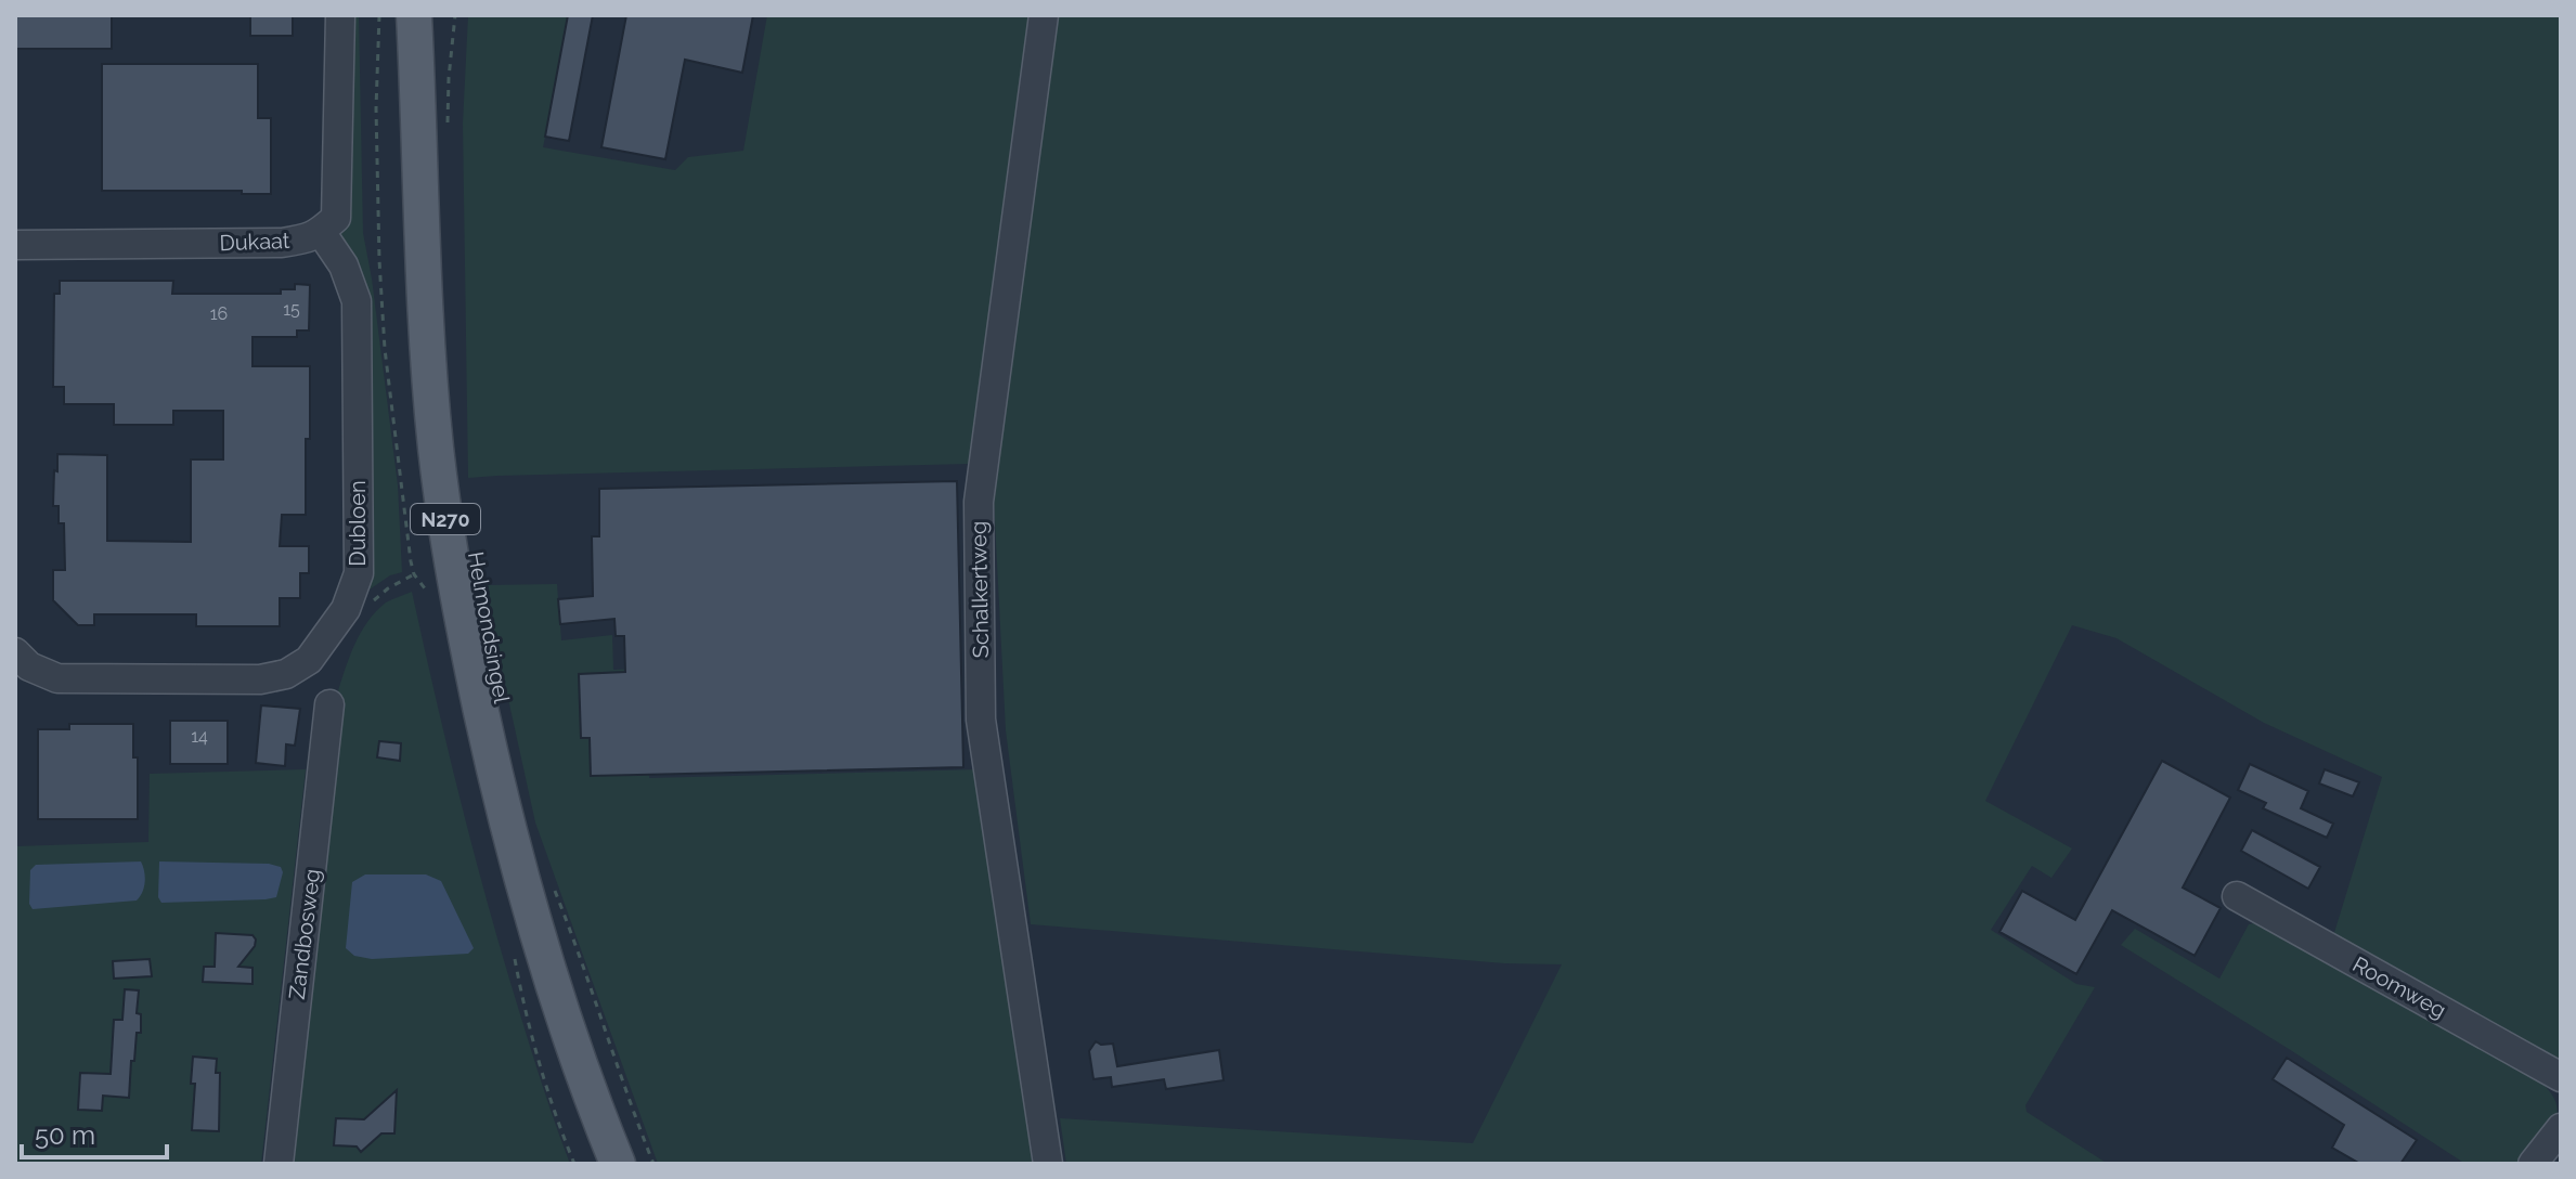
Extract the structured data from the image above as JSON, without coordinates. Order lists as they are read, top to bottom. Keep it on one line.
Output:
{"streets":{"main road":["N270","Helmondsingel"],"street":["Dukaat","Dubloen","Schalkertweg","Zandbosweg","Roomweg"]},"crossings":[["Dukaat","Dubloen"]],"house_numbers":["15","16","14"],"scale_bar":"50 m"}
